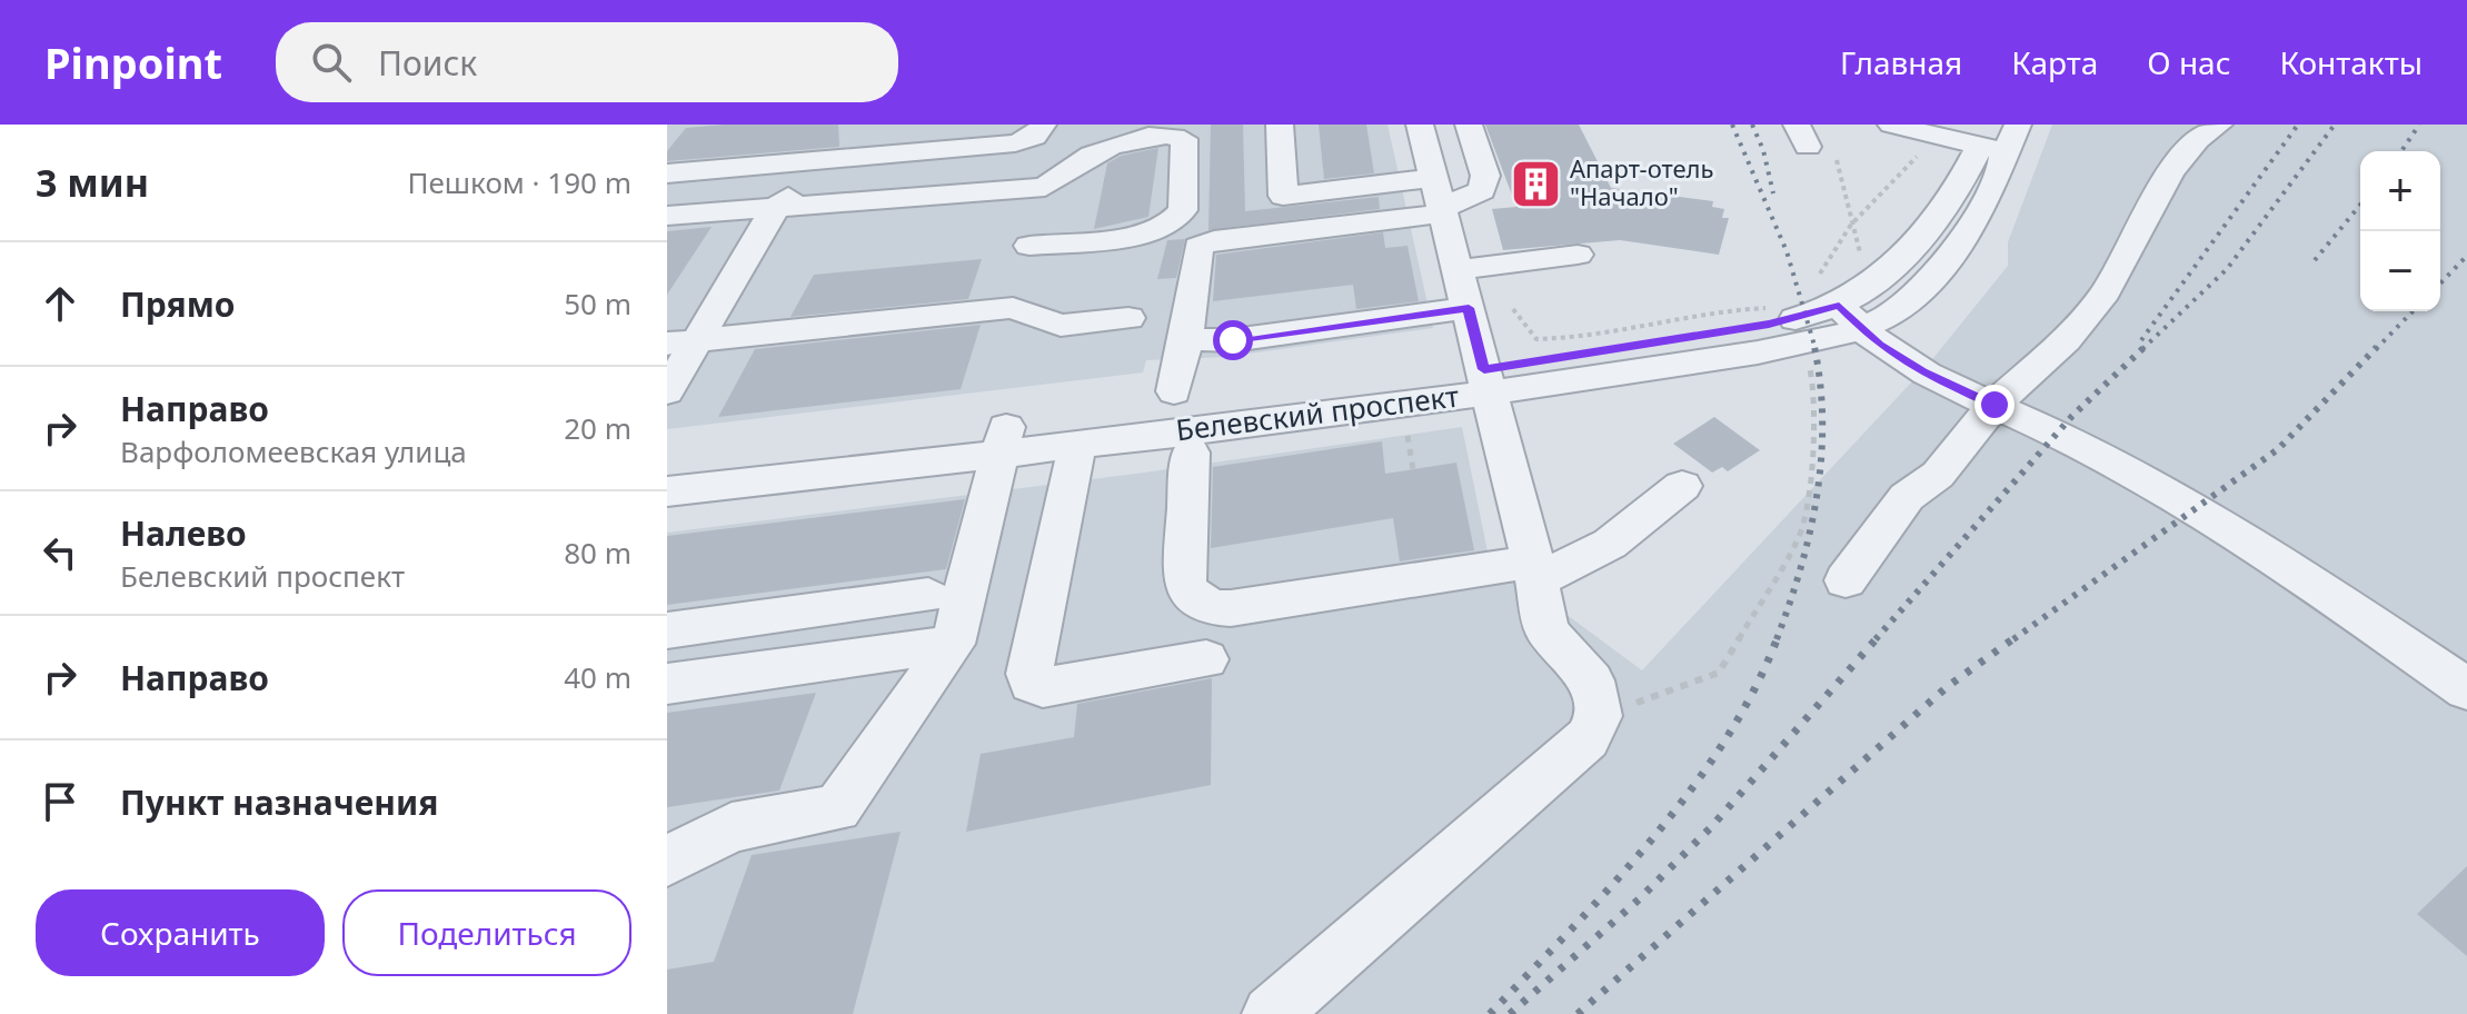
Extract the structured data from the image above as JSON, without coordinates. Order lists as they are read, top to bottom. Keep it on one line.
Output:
{"streets":{"street":["Белевский проспект"]},"places":{"building":["Апарт-отель \"Начало\""]},"page":{"header":"Pinpoint","search":"Поиск","nav":["Главная","Карта","О нас","Контакты"],"heading":["3 мин","Пешком · 190 m"],"map_buttons":["+","−"],"list":[["Прямо","50 m"],["Направо","Варфоломеевская улица","20 m"],["Налево","Белевский проспект","80 m"],["Направо","40 m"],"Пункт назначения"],"buttons":["Сохранить","Поделиться"]}}
